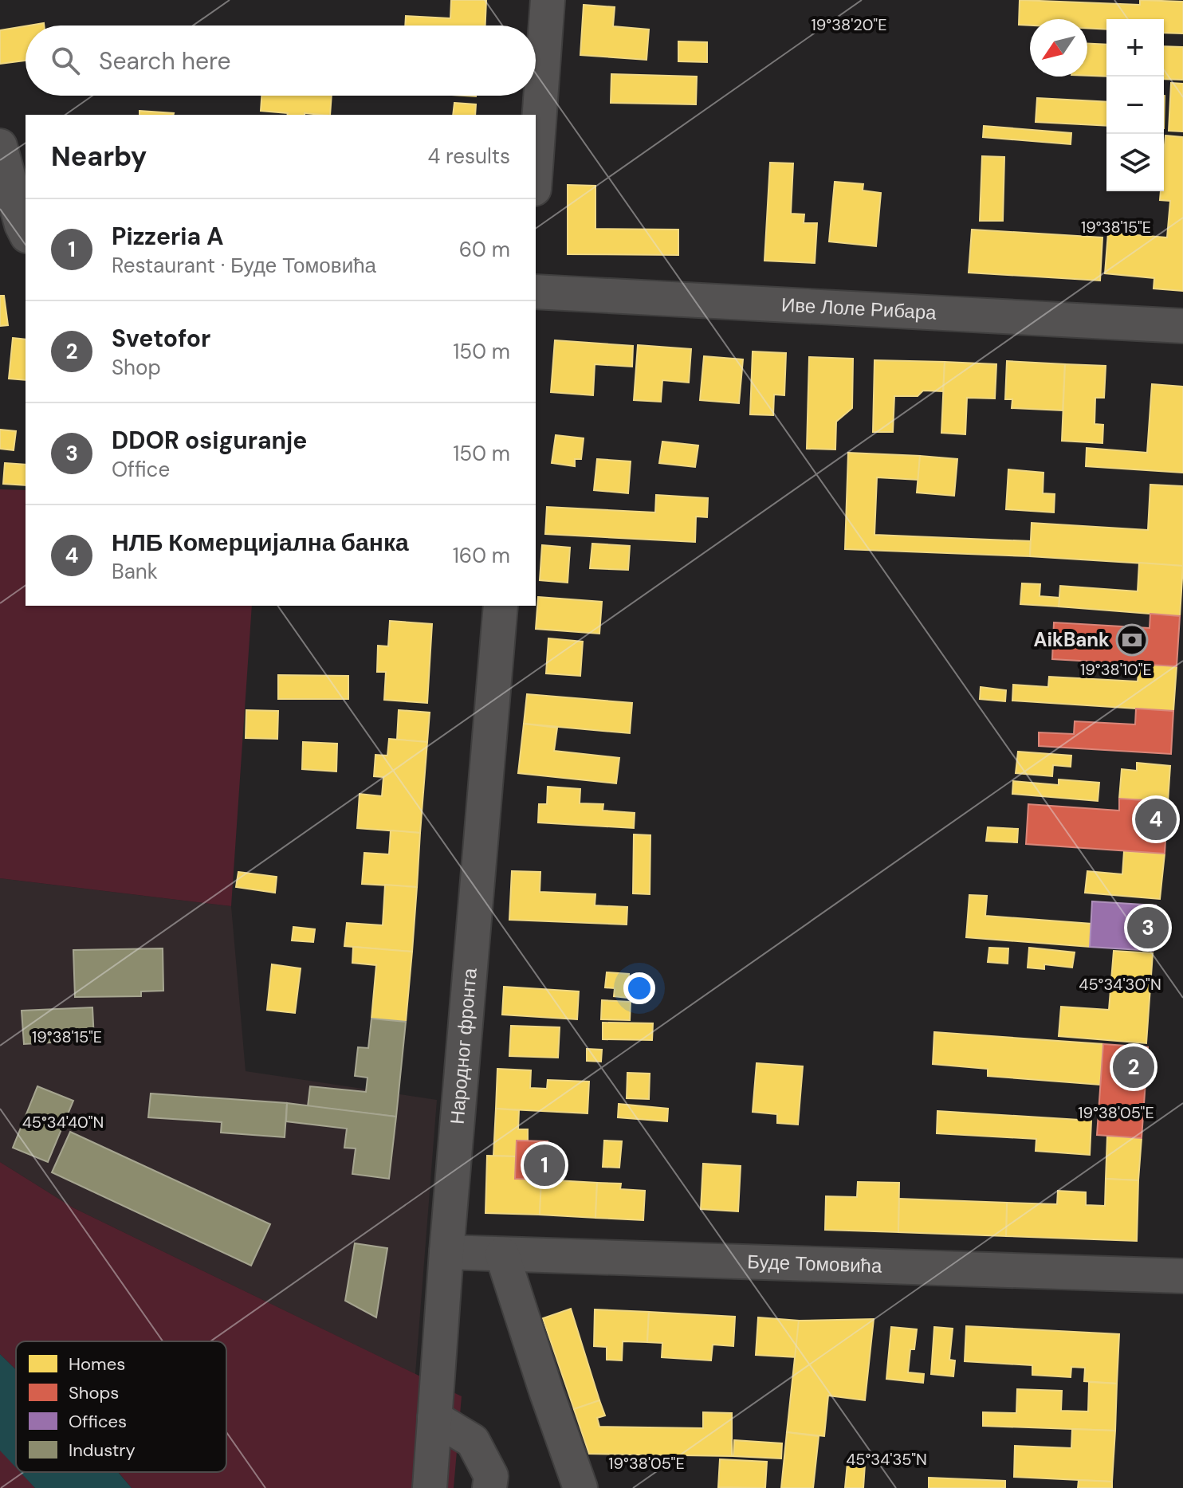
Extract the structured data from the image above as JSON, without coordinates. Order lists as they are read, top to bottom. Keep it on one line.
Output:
{"streets":{"street":["Иве Лоле Рибара","Народног фронта","Буде Томовића"]},"crossings":[["Народног фронта","Буде Томовића"]],"places":{"bank":["AikBank"]},"legend":["Homes","Shops","Offices","Industry"],"north":"bottom left","page":{"map_buttons":["+","−"],"search":"Search here","heading":["Nearby","4 results"],"list":[{"mark":"1","name":"Pizzeria A","note":"Restaurant · Буде Томовића","value":"60 m"},{"mark":"2","name":"Svetofor","note":"Shop","value":"150 m"},{"mark":"3","name":"DDOR osiguranje","note":"Office","value":"150 m"},{"mark":"4","name":"НЛБ Комерцијална банка","note":"Bank","value":"160 m"}],"pins":["4","3","2","1"]},"coordinates":["19°38'20\"E","19°38'15\"E","19°38'10\"E","45°34'30\"N","19°38'05\"E","45°34'40\"N","45°34'35\"N"]}
